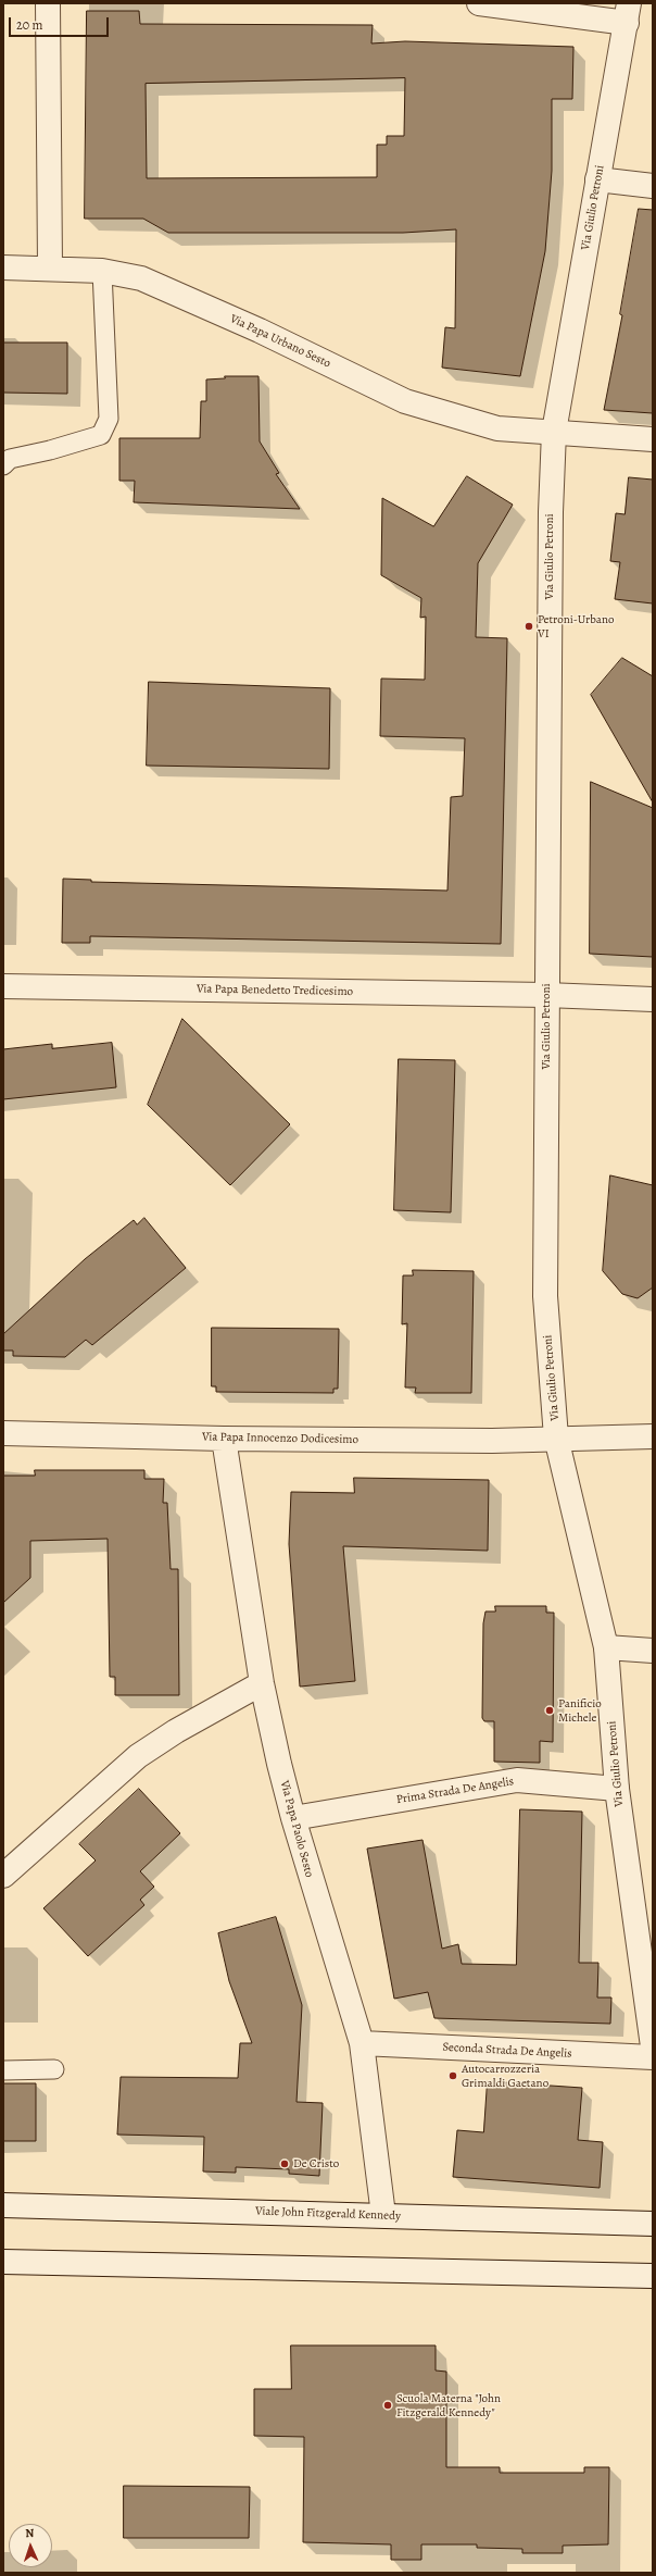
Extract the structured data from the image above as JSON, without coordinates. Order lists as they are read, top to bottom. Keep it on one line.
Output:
{"streets":{"street":["Via Giulio Petroni","Via Papa Urbano Sesto","Via Papa Benedetto Tredicesimo","Via Papa Innocenzo Dodicesimo","Prima Strada De Angelis","Via Papa Paolo Sesto","Seconda Strada De Angelis","Viale John Fitzgerald Kennedy"]},"crossings":[["Via Giulio Petroni","Via Papa Urbano Sesto"],["Via Giulio Petroni","Via Papa Benedetto Tredicesimo"],["Via Giulio Petroni","Via Papa Innocenzo Dodicesimo"],["Via Giulio Petroni","Prima Strada De Angelis"],["Via Papa Innocenzo Dodicesimo","Via Papa Paolo Sesto"],["Prima Strada De Angelis","Via Papa Paolo Sesto"],["Via Papa Paolo Sesto","Seconda Strada De Angelis"],["Via Papa Paolo Sesto","Viale John Fitzgerald Kennedy"]],"places":["Petroni-Urbano VI","Panificio Michele","Autocarrozzeria Grimaldi Gaetano","De Cristo","Scuola Materna \"John Fitzgerald Kennedy\""],"scale_bar":"20 m","north":"top"}
